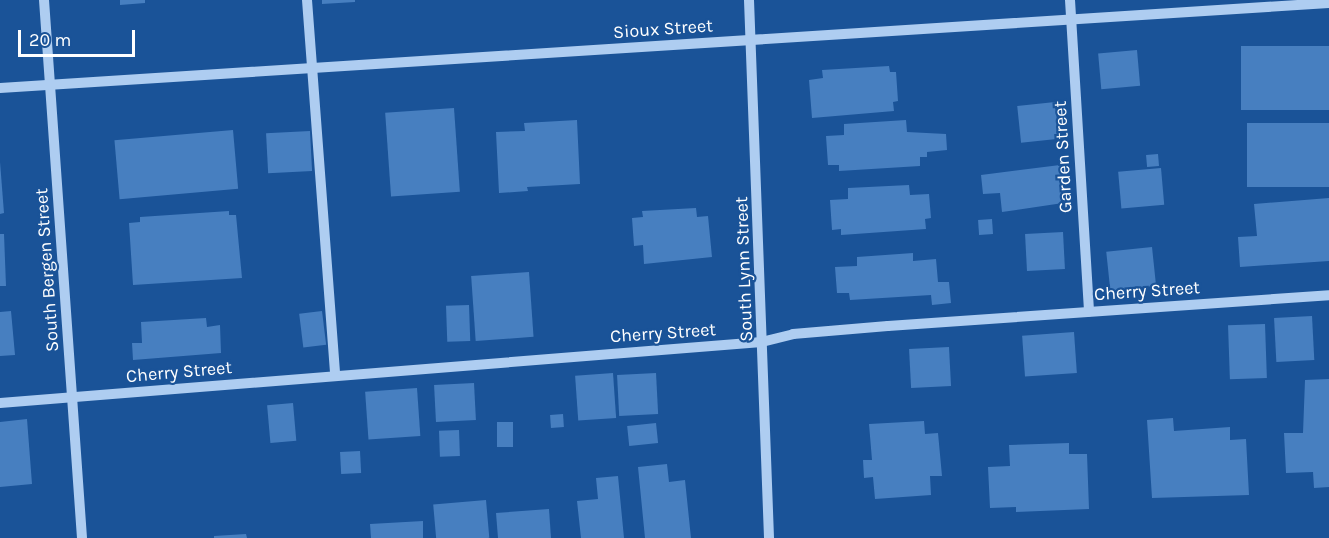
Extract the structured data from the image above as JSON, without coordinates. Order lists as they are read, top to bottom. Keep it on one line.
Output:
{"streets":{"street":["Sioux Street","Garden Street","South Lynn Street","South Bergen Street","Cherry Street"]},"crossings":[["Sioux Street","Garden Street"],["Sioux Street","South Lynn Street"],["Sioux Street","South Bergen Street"],["Garden Street","Cherry Street"],["South Lynn Street","Cherry Street"],["South Bergen Street","Cherry Street"]],"scale_bar":"20 m"}
